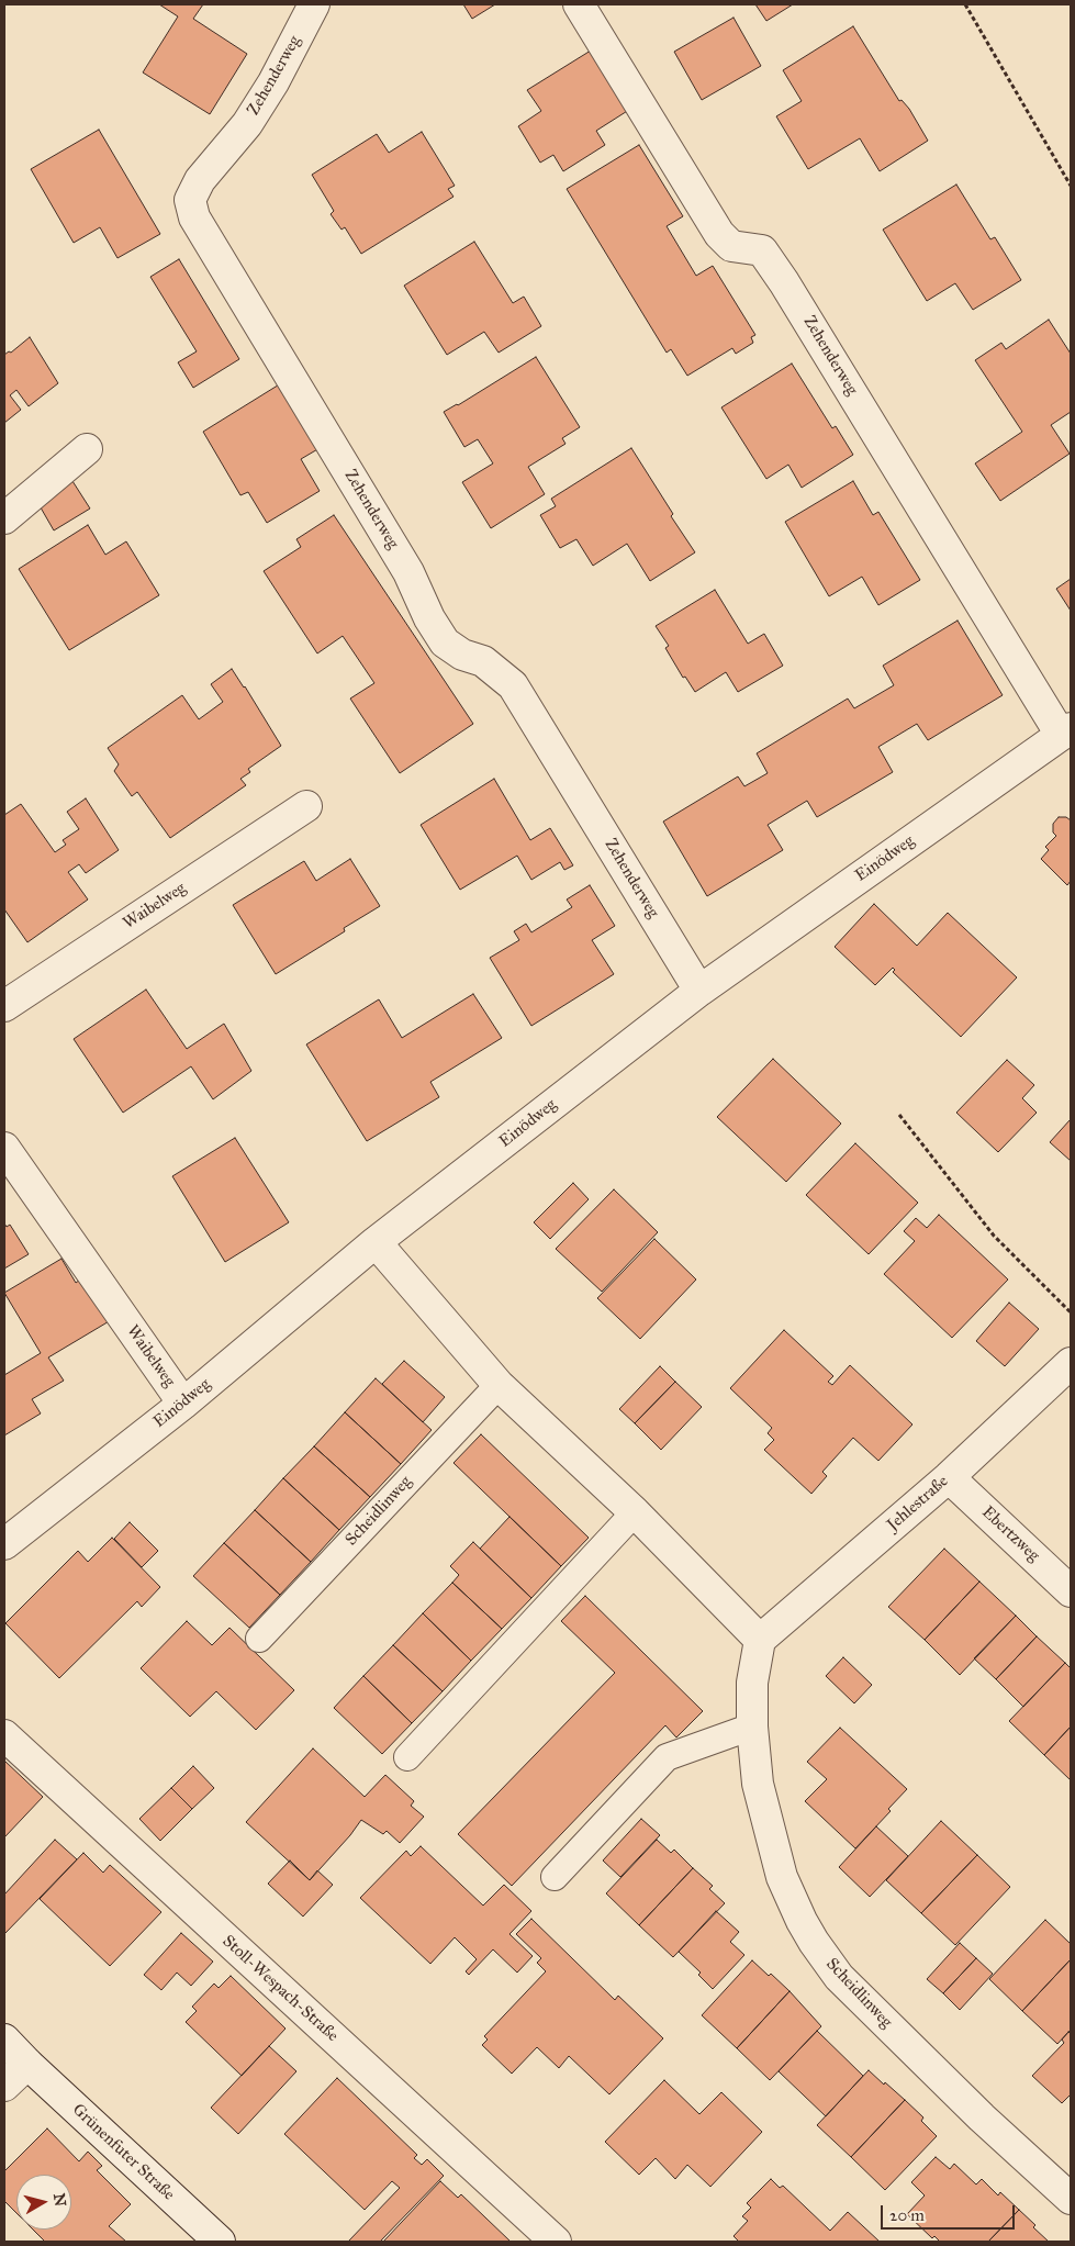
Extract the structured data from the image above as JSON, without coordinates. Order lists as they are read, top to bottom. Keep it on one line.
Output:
{"streets":{"street":["Zehenderweg","Einödweg","Waibelweg","Jehlestraße","Scheidlinweg","Ebertzweg","Stoll-Wespach-Straße","Grünenfuter Straße"]},"crossings":[["Zehenderweg","Einödweg"],["Einödweg","Waibelweg"],["Jehlestraße","Scheidlinweg"],["Jehlestraße","Ebertzweg"]],"scale_bar":"20 m","north":"right"}
